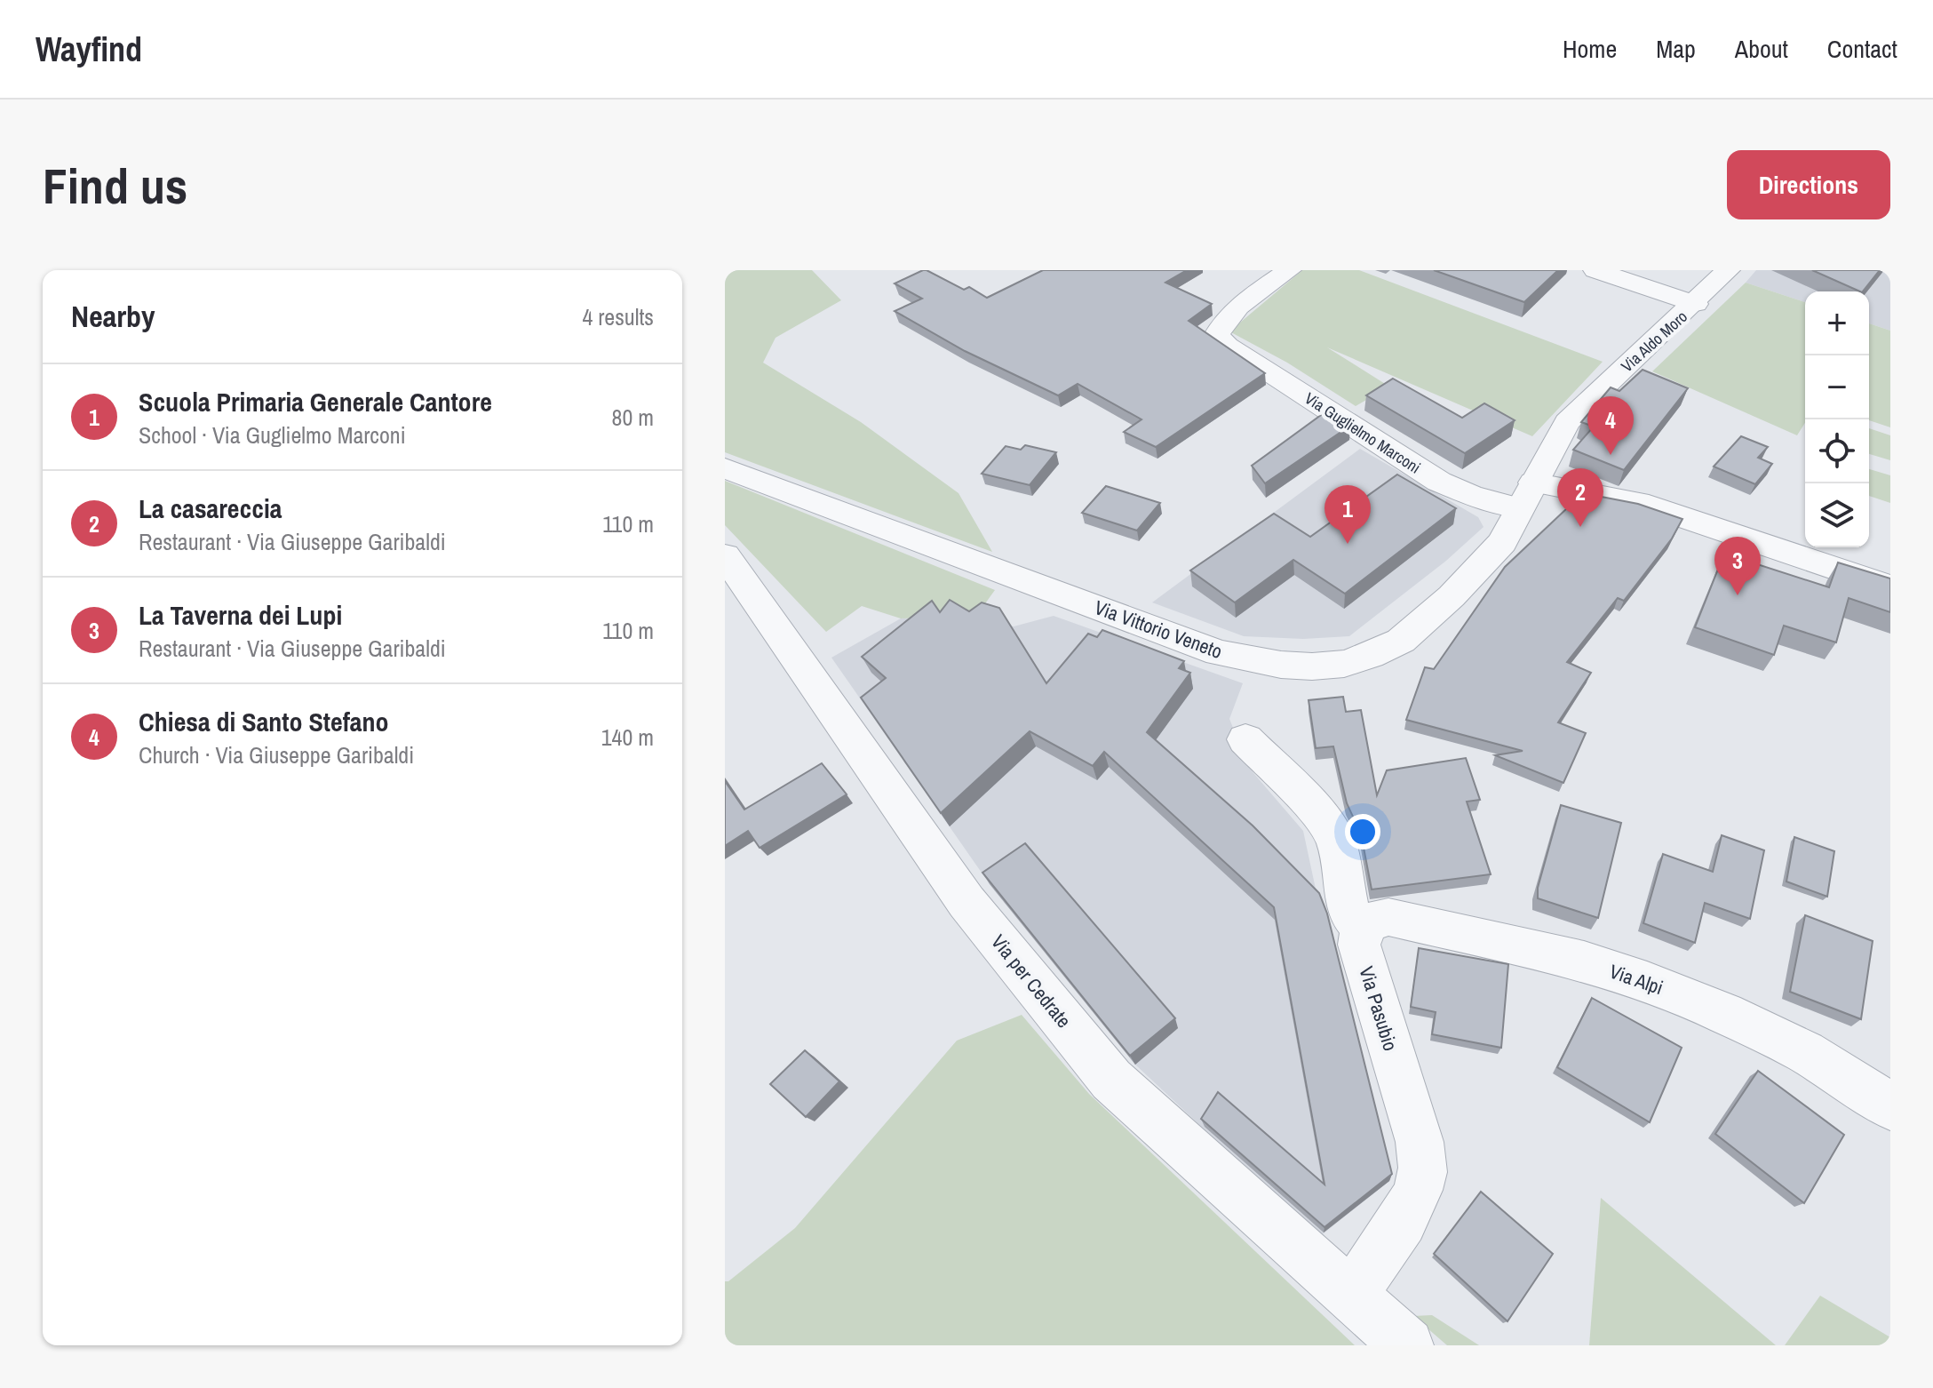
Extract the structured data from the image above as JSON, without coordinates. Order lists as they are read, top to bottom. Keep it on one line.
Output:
{"streets":{"street":["Via Aldo Moro","Via Guglielmo Marconi","Via Vittorio Veneto","Via Alpi","Via per Cedrate","Via Pasubio"]},"crossings":[["Via Aldo Moro","Via Guglielmo Marconi"],["Via Aldo Moro","Via Vittorio Veneto"],["Via Guglielmo Marconi","Via Vittorio Veneto"],["Via Alpi","Via Pasubio"],["Via per Cedrate","Via Pasubio"]],"page":{"header":"Wayfind","nav":["Home","Map","About","Contact"],"buttons":"Directions","title":"Find us","heading":["Nearby","4 results"],"map_buttons":["+","−"],"list":[{"mark":"1","name":"Scuola Primaria Generale Cantore","note":"School · Via Guglielmo Marconi","value":"80 m"},{"mark":"2","name":"La casareccia","note":"Restaurant · Via Giuseppe Garibaldi","value":"110 m"},{"mark":"3","name":"La Taverna dei Lupi","note":"Restaurant · Via Giuseppe Garibaldi","value":"110 m"},{"mark":"4","name":"Chiesa di Santo Stefano","note":"Church · Via Giuseppe Garibaldi","value":"140 m"}],"pins":["4","2","1","3"]}}
